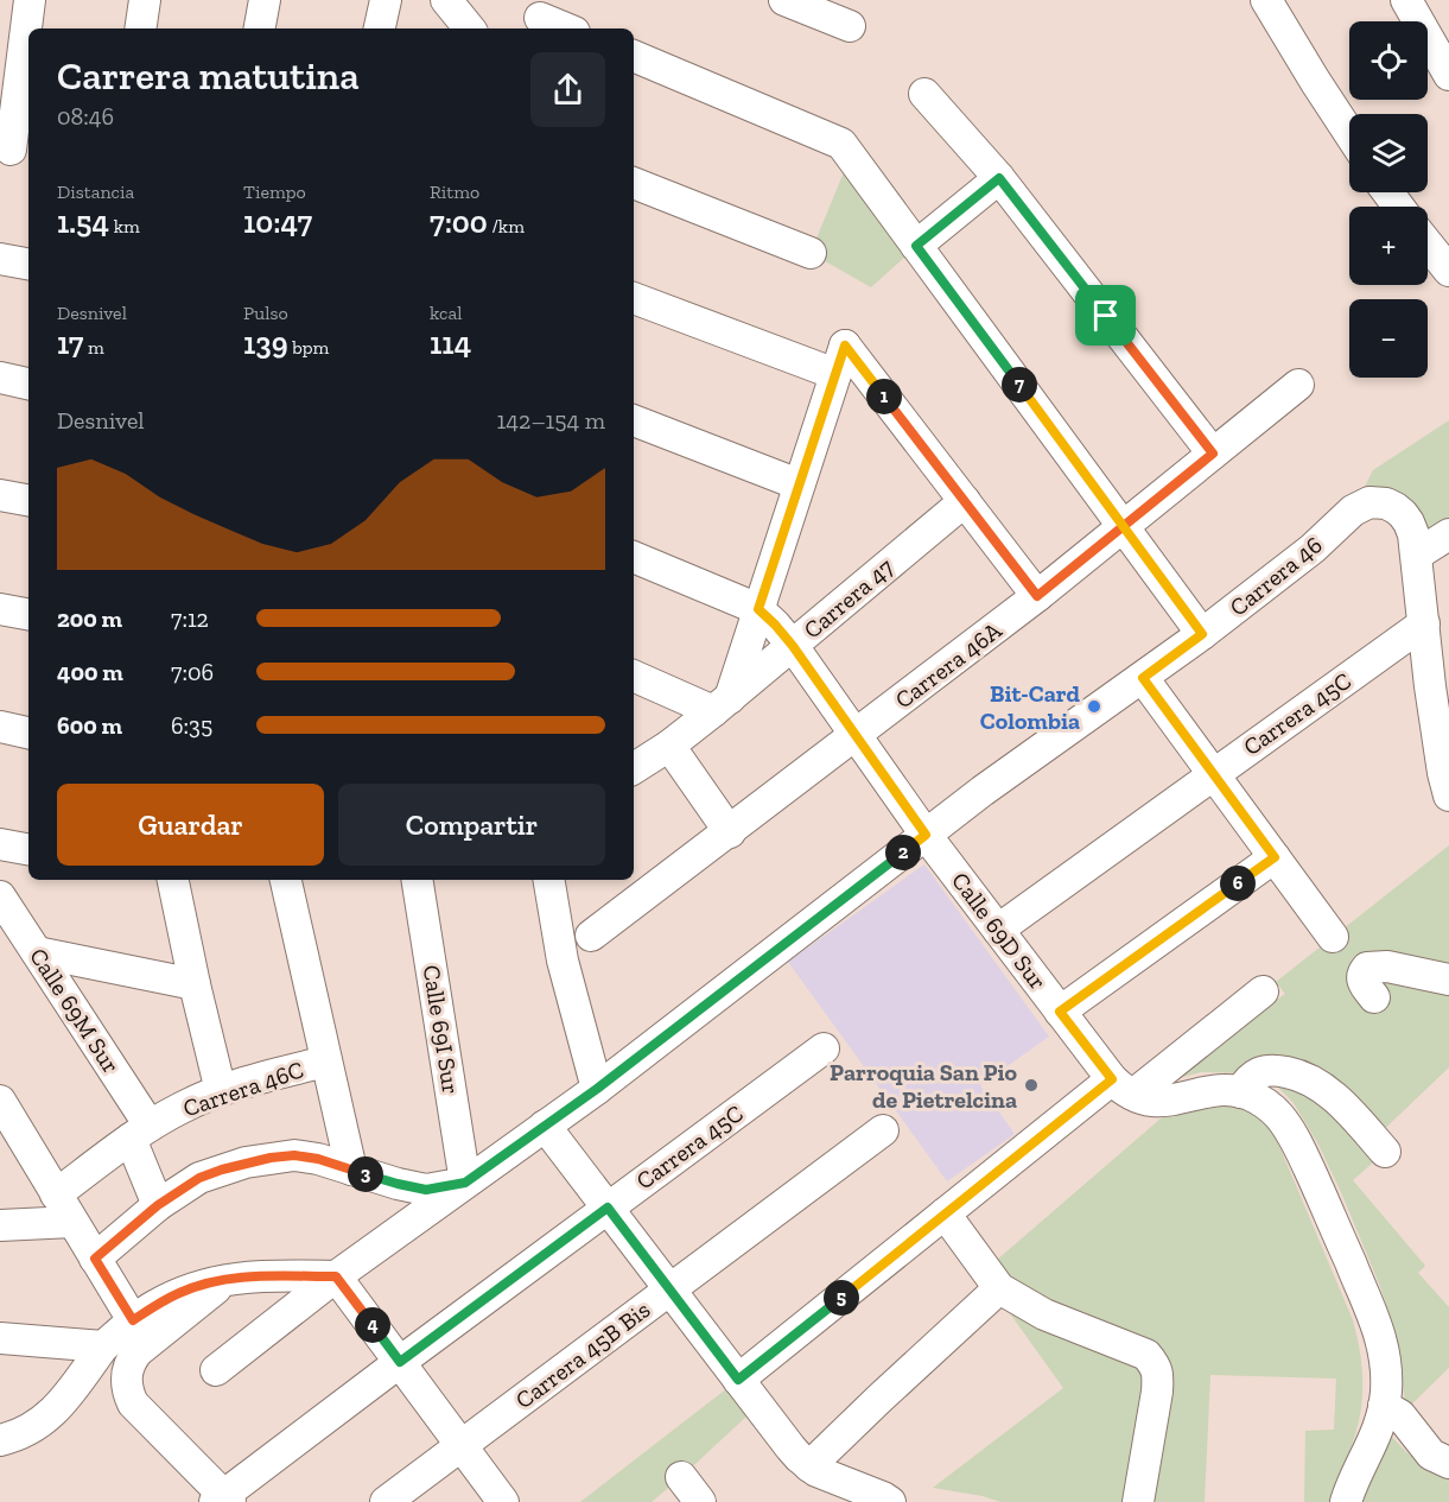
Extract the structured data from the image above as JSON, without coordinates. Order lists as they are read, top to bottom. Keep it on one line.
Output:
{"streets":{"street":["Carrera 46","Carrera 47","Carrera 46A","Carrera 45C","Calle 69D Sur","Calle 69M Sur","Calle 69I Sur","Carrera 46C","Carrera 45B Bis"]},"crossings":[["Carrera 46","Calle 69D Sur"],["Carrera 46","Calle 69I Sur"],["Carrera 47","Calle 69D Sur"],["Carrera 46A","Calle 69D Sur"],["Carrera 45C","Calle 69D Sur"],["Calle 69M Sur","Carrera 46C"]],"places":["Bit-Card Colombia","Parroquia San Pio de Pietrelcina"],"page":{"map_buttons":["+","−"],"heading":["Carrera matutina","08:46"],"stats":[["Distancia","1.54 km"],["Tiempo","10:47"],["Ritmo","7:00 /km"],["Desnivel","17 m"],["Pulso","139 bpm"],["kcal","114"]],"pins":["7","1","2","6","3","5","4"],"chart":["Desnivel","142–154 m"],"list":[{"name":"200 m","note":"7:12"},{"name":"400 m","note":"7:06"},{"name":"600 m","note":"6:35"}],"buttons":["Guardar","Compartir"]}}
